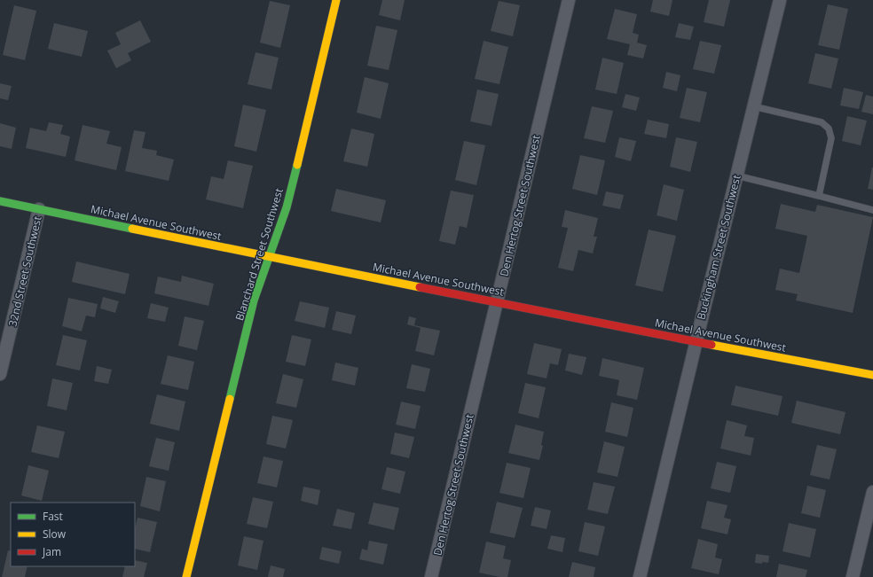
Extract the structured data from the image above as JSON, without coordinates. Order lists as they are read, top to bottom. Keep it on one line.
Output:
{"streets":{"street":["Den Hertog Street Southwest","Michael Avenue Southwest","Buckingham Street Southwest","Blanchard Street Southwest","32nd Street Southwest"]},"crossings":[["Den Hertog Street Southwest","Michael Avenue Southwest"],["Michael Avenue Southwest","Buckingham Street Southwest"],["Michael Avenue Southwest","Blanchard Street Southwest"],["Michael Avenue Southwest","32nd Street Southwest"]],"legend":["Fast","Slow","Jam"]}
